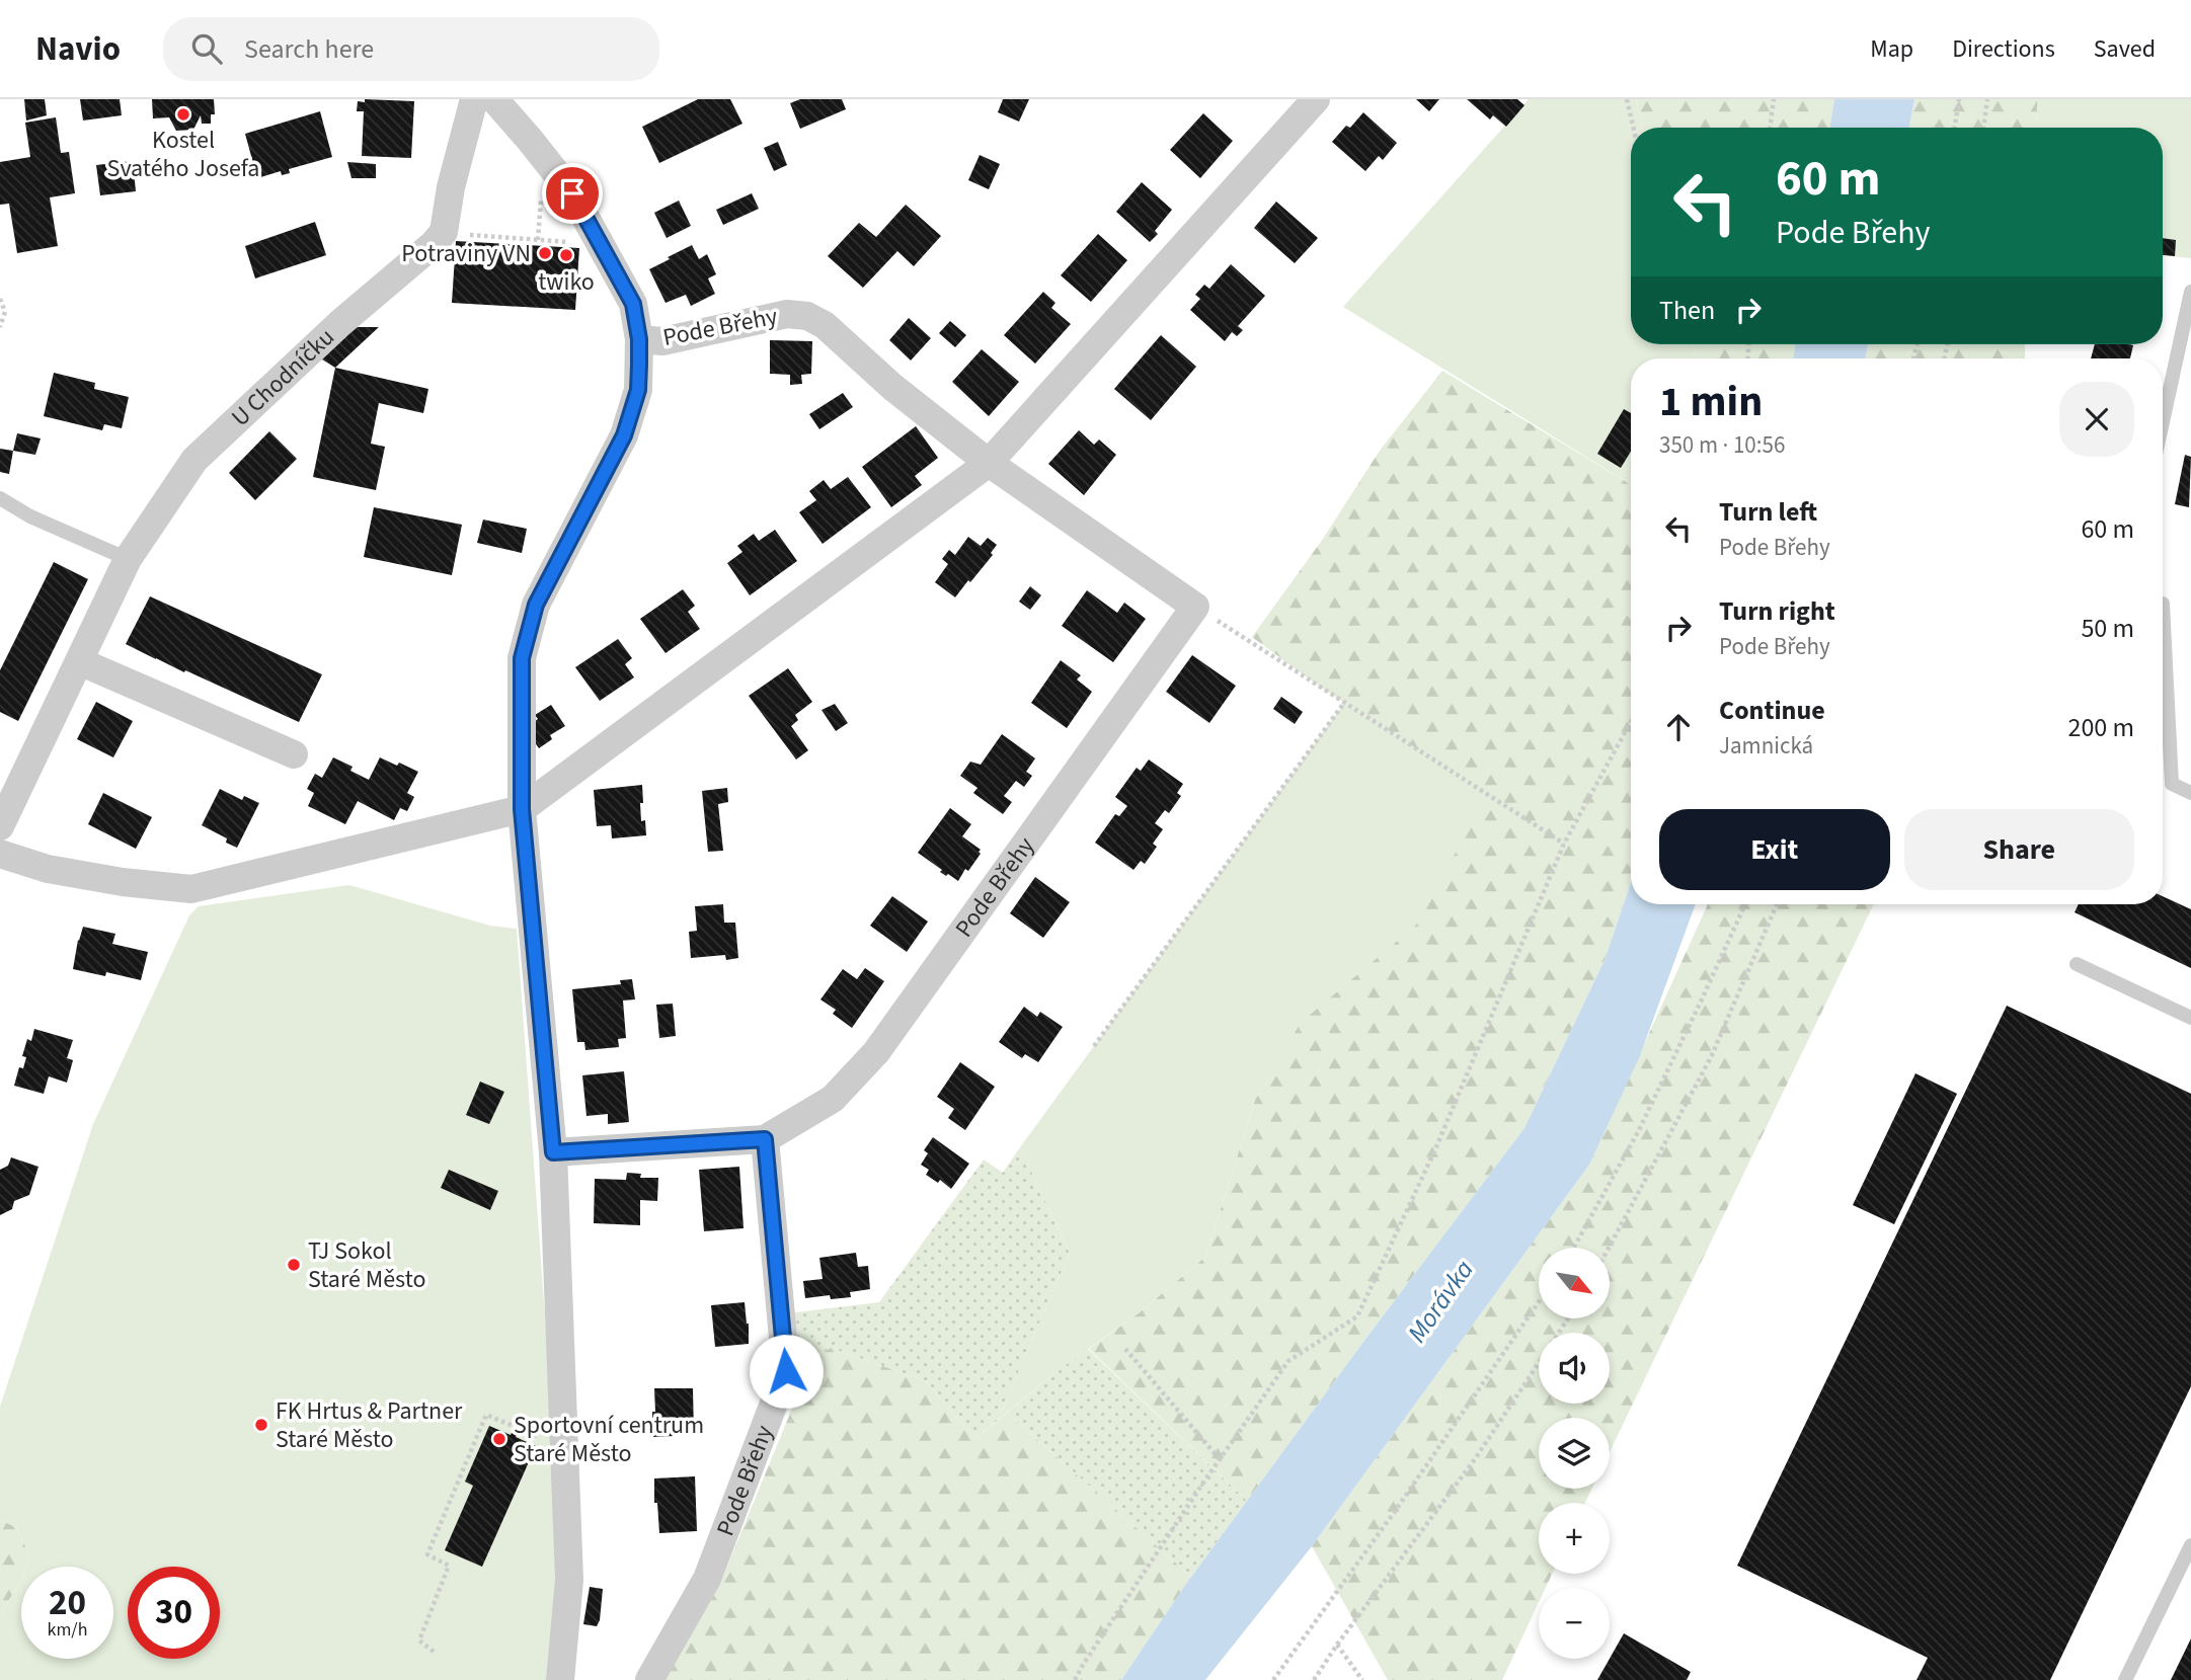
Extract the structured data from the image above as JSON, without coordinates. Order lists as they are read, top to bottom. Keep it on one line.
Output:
{"streets":{"street":["Pode Břehy","U Chodníčku"]},"water":["Morávka"],"places":["Kostel Svatého Josefa","Potraviny VN","twiko","TJ Sokol Staré Město","FK Hrtus & Partner Staré Město","Sportovní centrum Staré Město"],"north":"bottom right","page":{"header":"Navio","search":"Search here","nav":["Map","Directions","Saved"],"turn":["60 m","Pode Břehy"],"then":"Then","heading":["1 min","350 m · 10:56"],"list":[{"name":"Turn left","note":"Pode Břehy","value":"60 m"},{"name":"Turn right","note":"Pode Břehy","value":"50 m"},{"name":"Continue","note":"Jamnická","value":"200 m"}],"buttons":["Exit","Share"],"map_buttons":["+","−"],"speed":"20 km/h","limit":"30"}}
